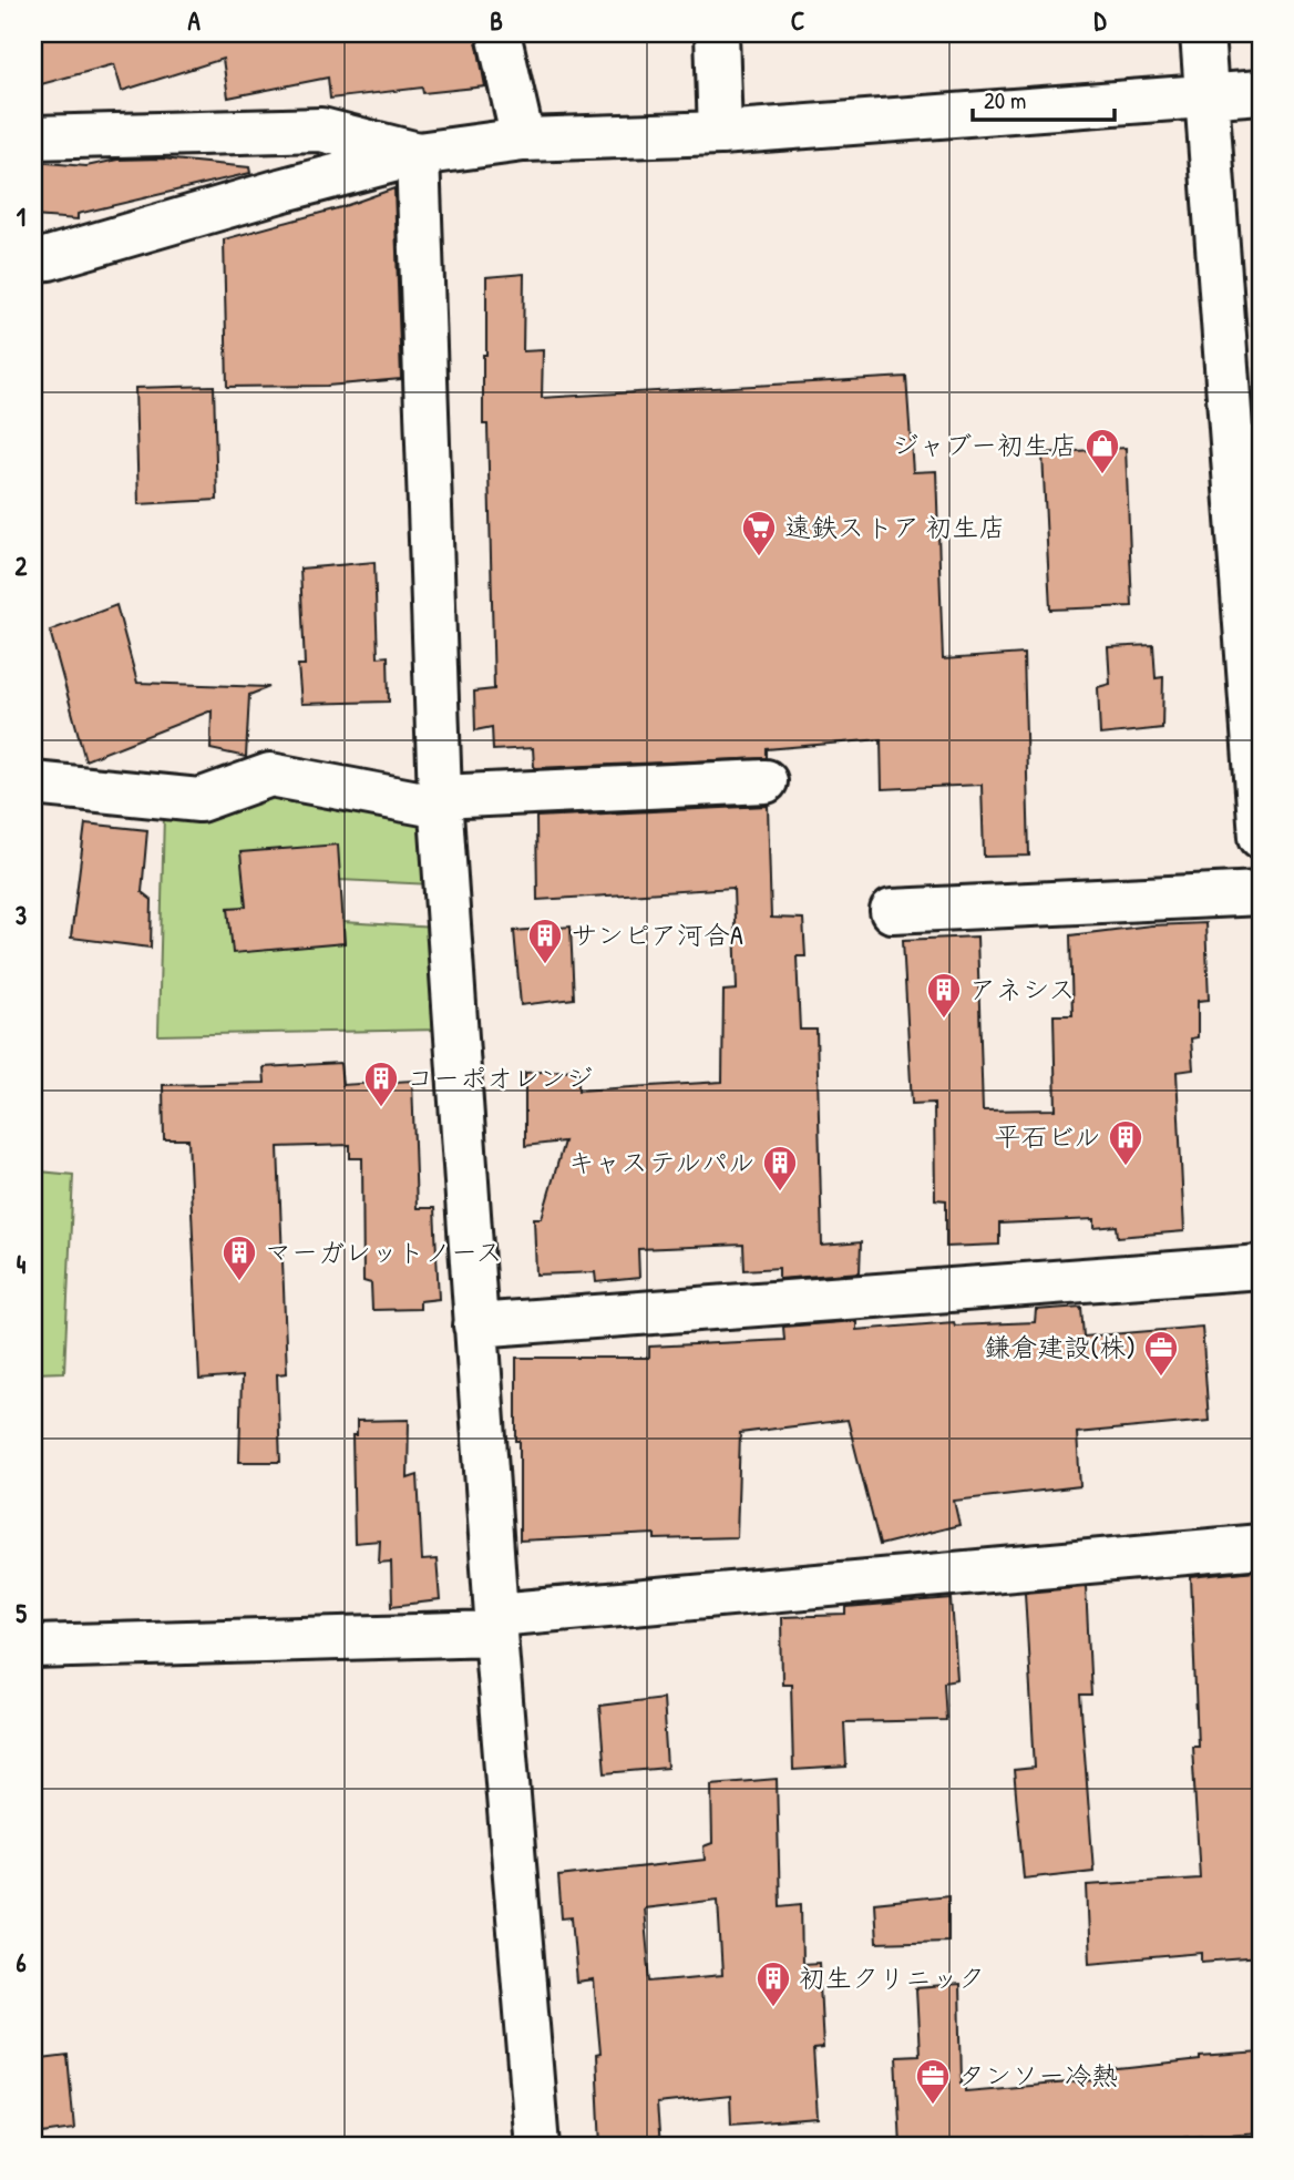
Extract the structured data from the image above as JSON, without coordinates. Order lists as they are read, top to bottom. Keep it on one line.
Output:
{"places":{"shop":["ジャブー初生店"],"supermarket":["遠鉄ストア 初生店"],"building":["サンピア河合A","アネシス","コーポオレンジ","平石ビル","キャステルパル","マーガレットノース","初生クリニック"],"office":["鎌倉建設(株)","タンソー冷熱"]},"scale_bar":"20 m","grid":{"columns":["A","B","C","D"],"rows":["1","2","3","4","5","6"]}}
